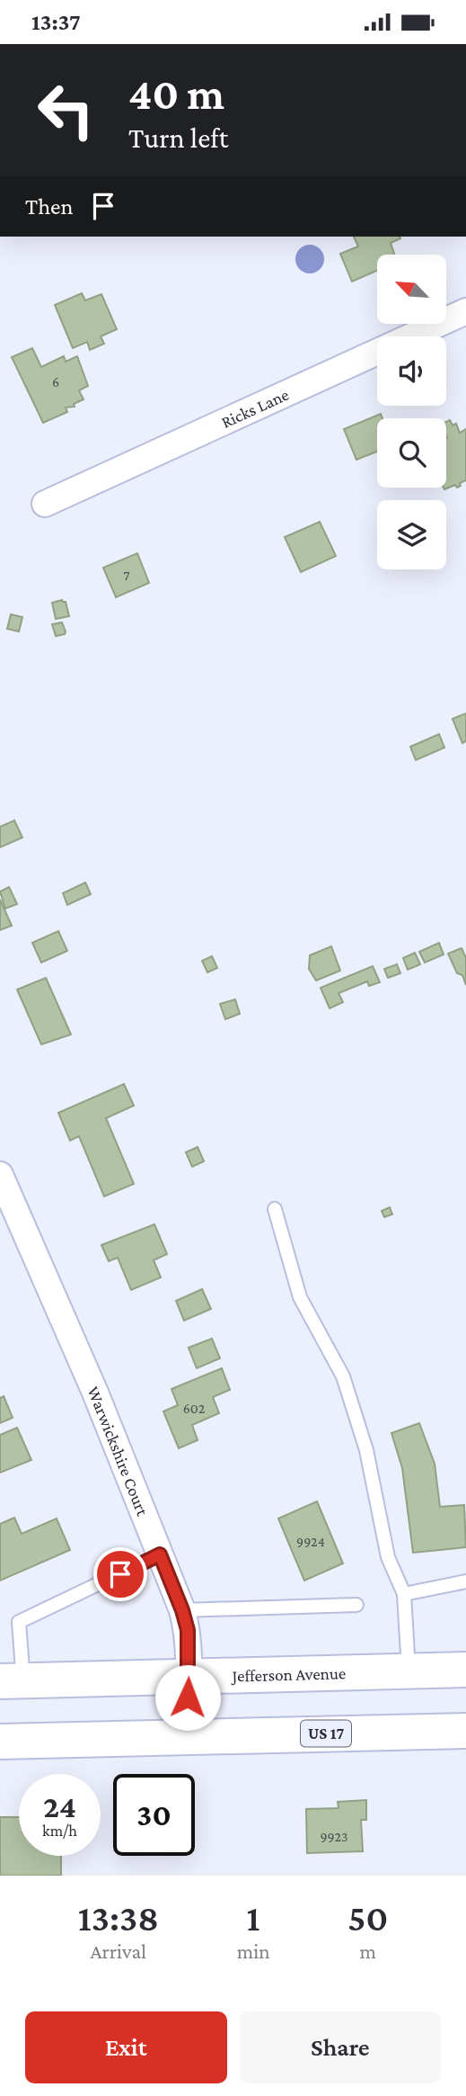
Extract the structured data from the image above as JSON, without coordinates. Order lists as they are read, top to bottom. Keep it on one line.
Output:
{"streets":{"main road":["Jefferson Avenue","US 17"],"street":["Ricks Lane","Warwickshire Court"]},"crossings":[["Warwickshire Court","Jefferson Avenue"],["Warwickshire Court","US 17"]],"house_numbers":["6","7","602","9924","9923"],"north":"top left","page":{"status":"13:37","turn":["40 m","Turn left"],"then":"Then","speed":"24 km/h","limit":"30","eta":["13:38","Arrival","1","min","50","m"],"buttons":["Exit","Share"]}}
